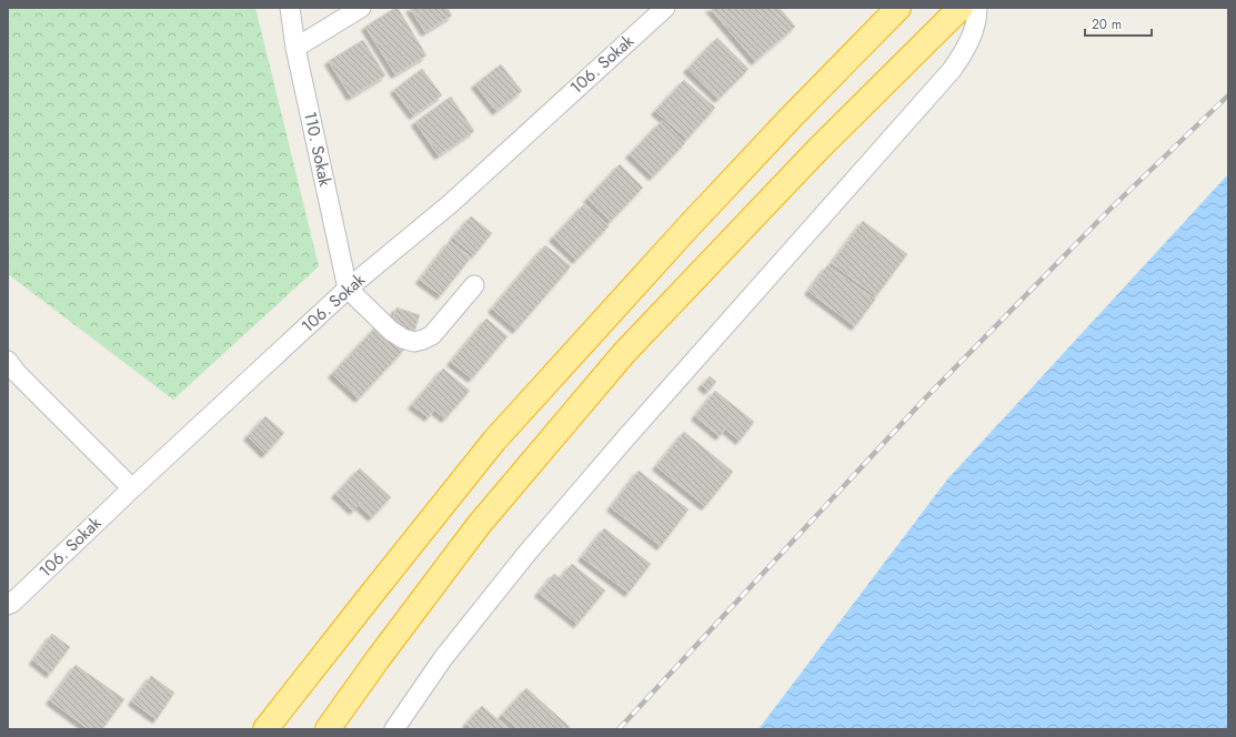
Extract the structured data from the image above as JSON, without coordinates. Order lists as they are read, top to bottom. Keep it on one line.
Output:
{"streets":{"street":["106. Sokak","110. Sokak"]},"crossings":[["106. Sokak","110. Sokak"]],"scale_bar":"20 m"}
